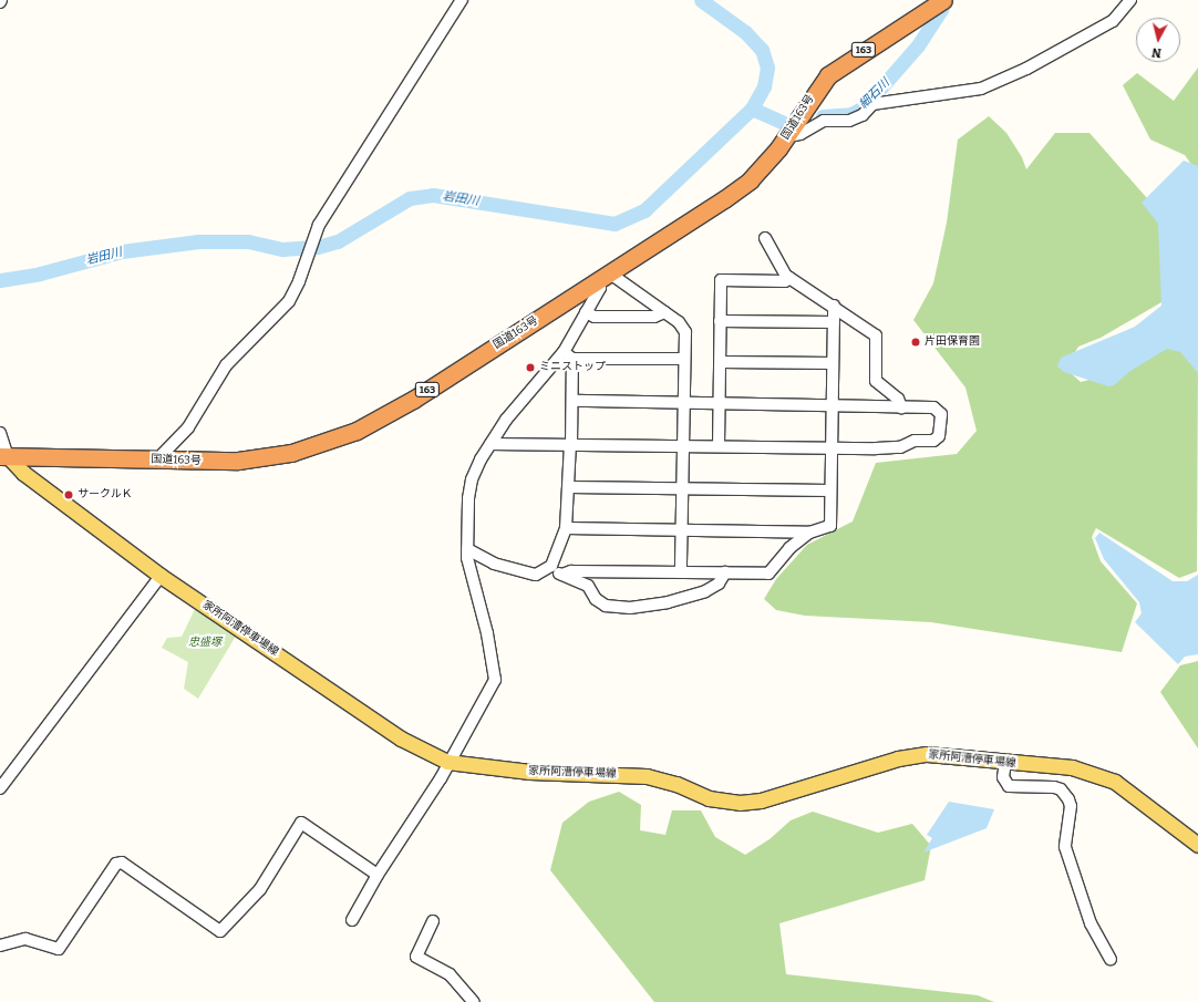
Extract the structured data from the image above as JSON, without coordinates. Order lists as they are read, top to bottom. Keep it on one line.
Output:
{"streets":{"highway":["163","国道163号"],"main road":["家所阿漕停車場線"]},"crossings":[["国道163号","家所阿漕停車場線"]],"water":["細石川","岩田川"],"parks":["忠盛塚"],"places":["片田保育園","ミニストップ","サークルＫ"],"north":"bottom"}
